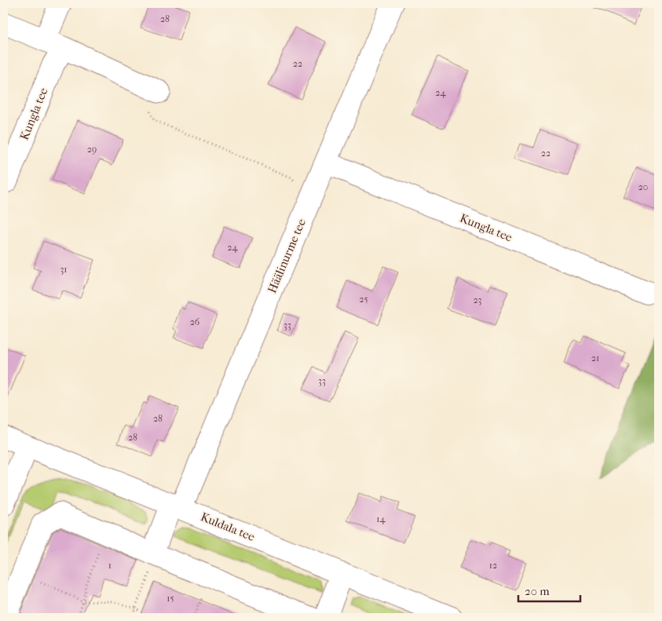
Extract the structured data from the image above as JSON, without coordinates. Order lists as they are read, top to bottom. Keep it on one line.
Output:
{"streets":{"street":["Kungla tee","Häälinurme tee","Kuldala tee"]},"crossings":[["Kungla tee","Häälinurme tee"],["Häälinurme tee","Kuldala tee"]],"house_numbers":["28","22","24","29","22","20","24","31","25","23","26","33","21","33","28","28","14","1","12","15"],"scale_bar":"20 m"}
